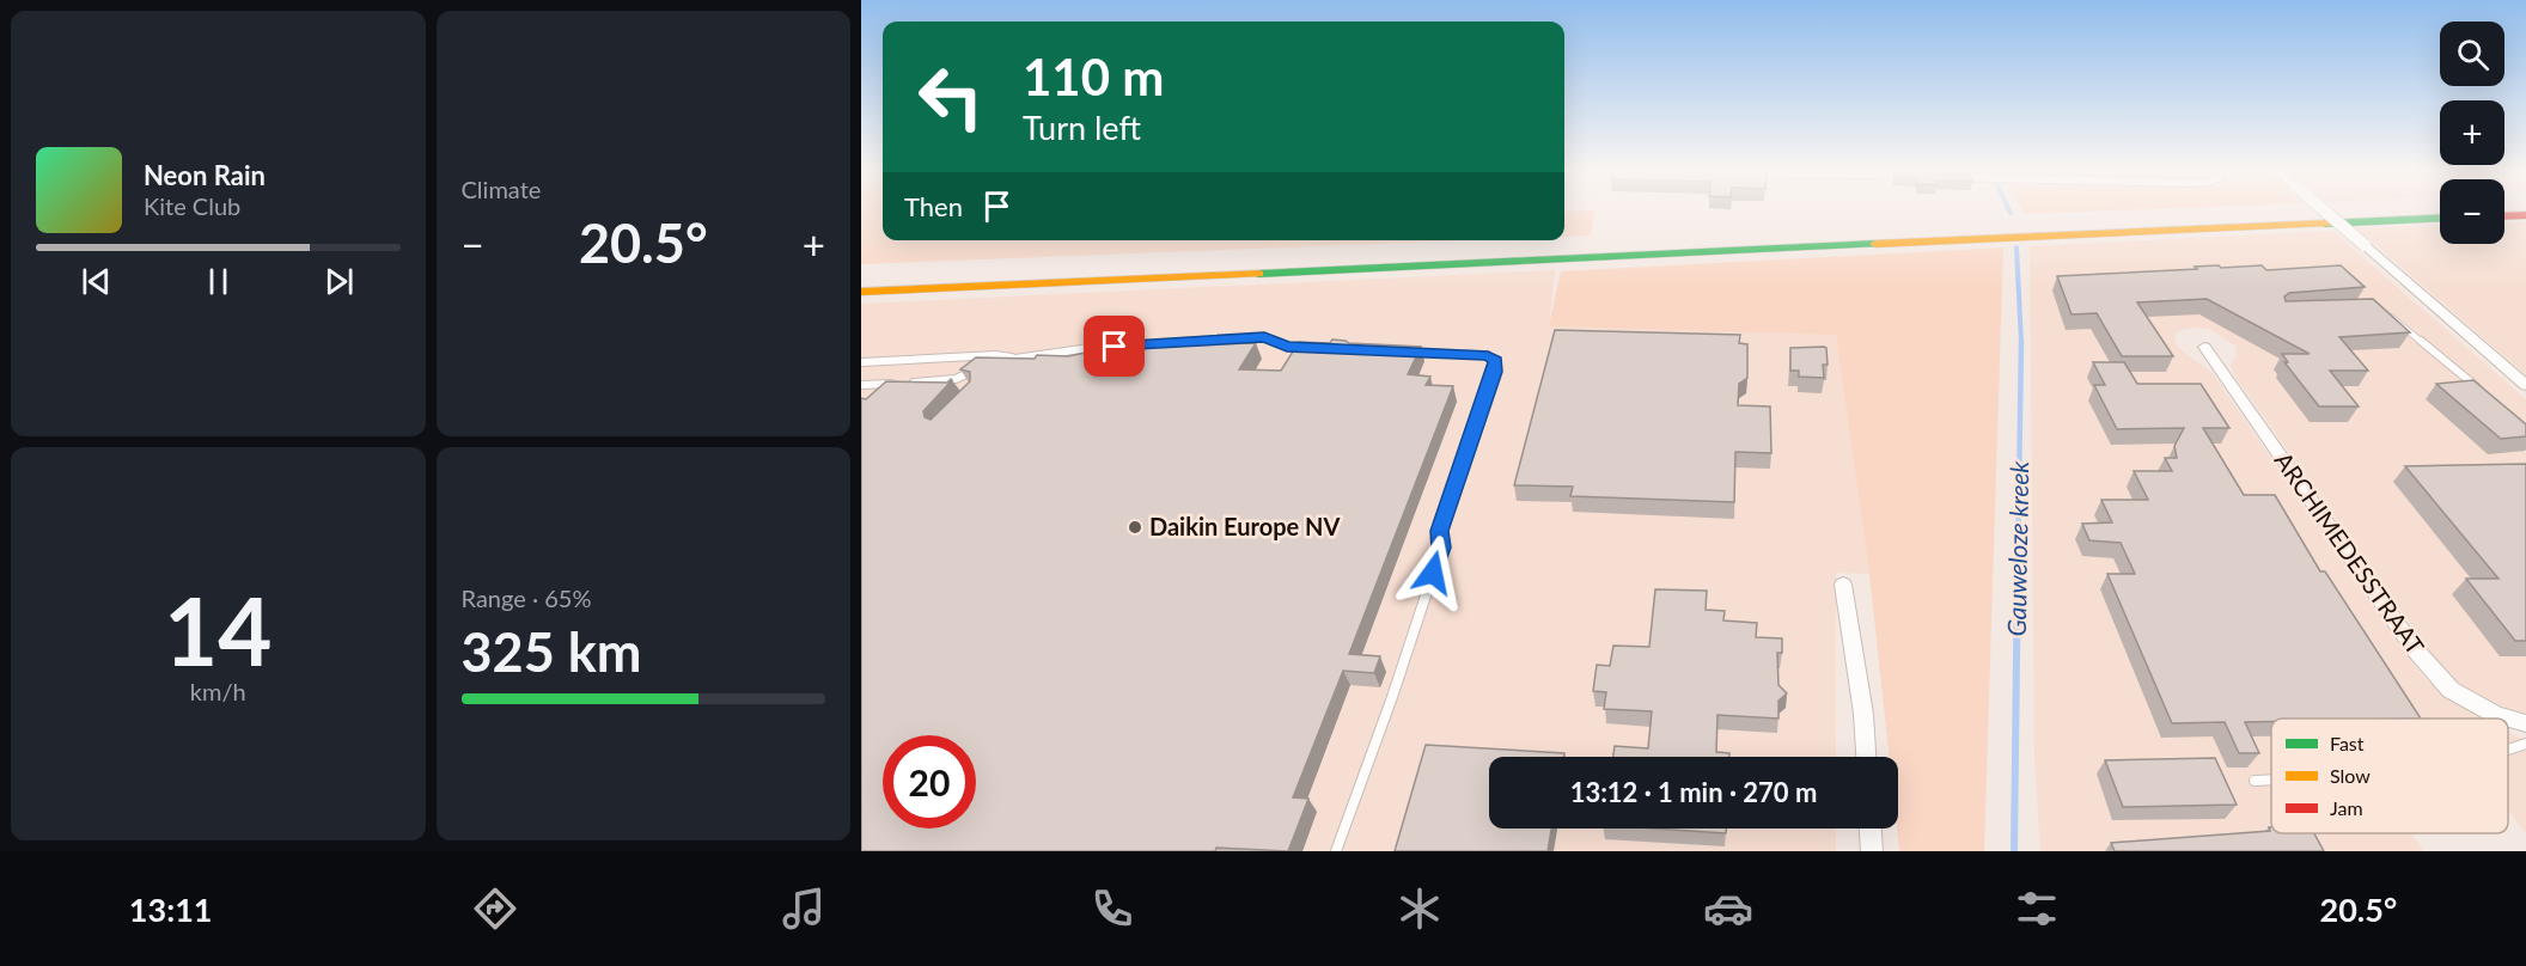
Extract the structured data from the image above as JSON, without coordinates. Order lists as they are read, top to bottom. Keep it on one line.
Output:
{"streets":{"street":["ARCHIMEDESSTRAAT"]},"water":["Gauweloze kreek"],"places":["Daikin Europe NV"],"legend":["Fast","Slow","Jam"],"page":{"tile":["Climate",["14","km/h"],["Range · 65%","325 km"]],"map_buttons":["+","−"],"turn":["110 m","Turn left"],"song":["Neon Rain","Kite Club"],"then":"Then","heat":["−","20.5°","+"],"limit":"20","trip":"13:12 · 1 min · 270 m","tabs":["13:11","20.5°"]}}
